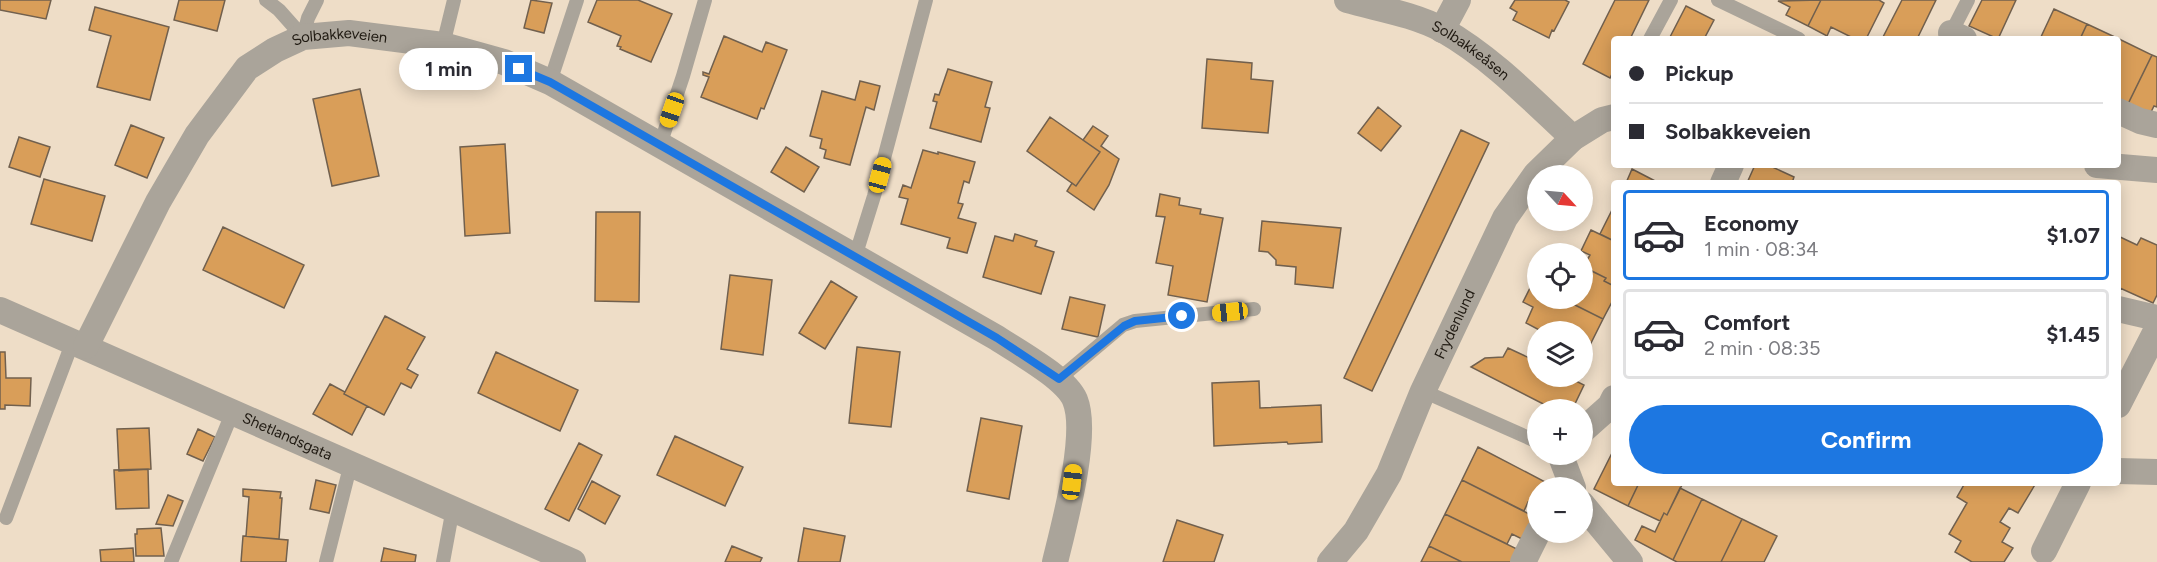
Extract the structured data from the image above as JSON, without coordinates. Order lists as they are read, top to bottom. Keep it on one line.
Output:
{"streets":{"street":["Solbakkeveien","Solbakkeåsen","Frydenlund","Shetlandsgata"]},"crossings":[["Solbakkeveien","Shetlandsgata"],["Solbakkeåsen","Frydenlund"]],"north":"bottom right","page":{"banner":["Pickup","Solbakkeveien"],"bubble":"1 min","map_buttons":["+","−"],"list":[{"name":"Economy","note":"1 min · 08:34","value":"$1.07"},{"name":"Comfort","note":"2 min · 08:35","value":"$1.45"}],"buttons":"Confirm"}}
